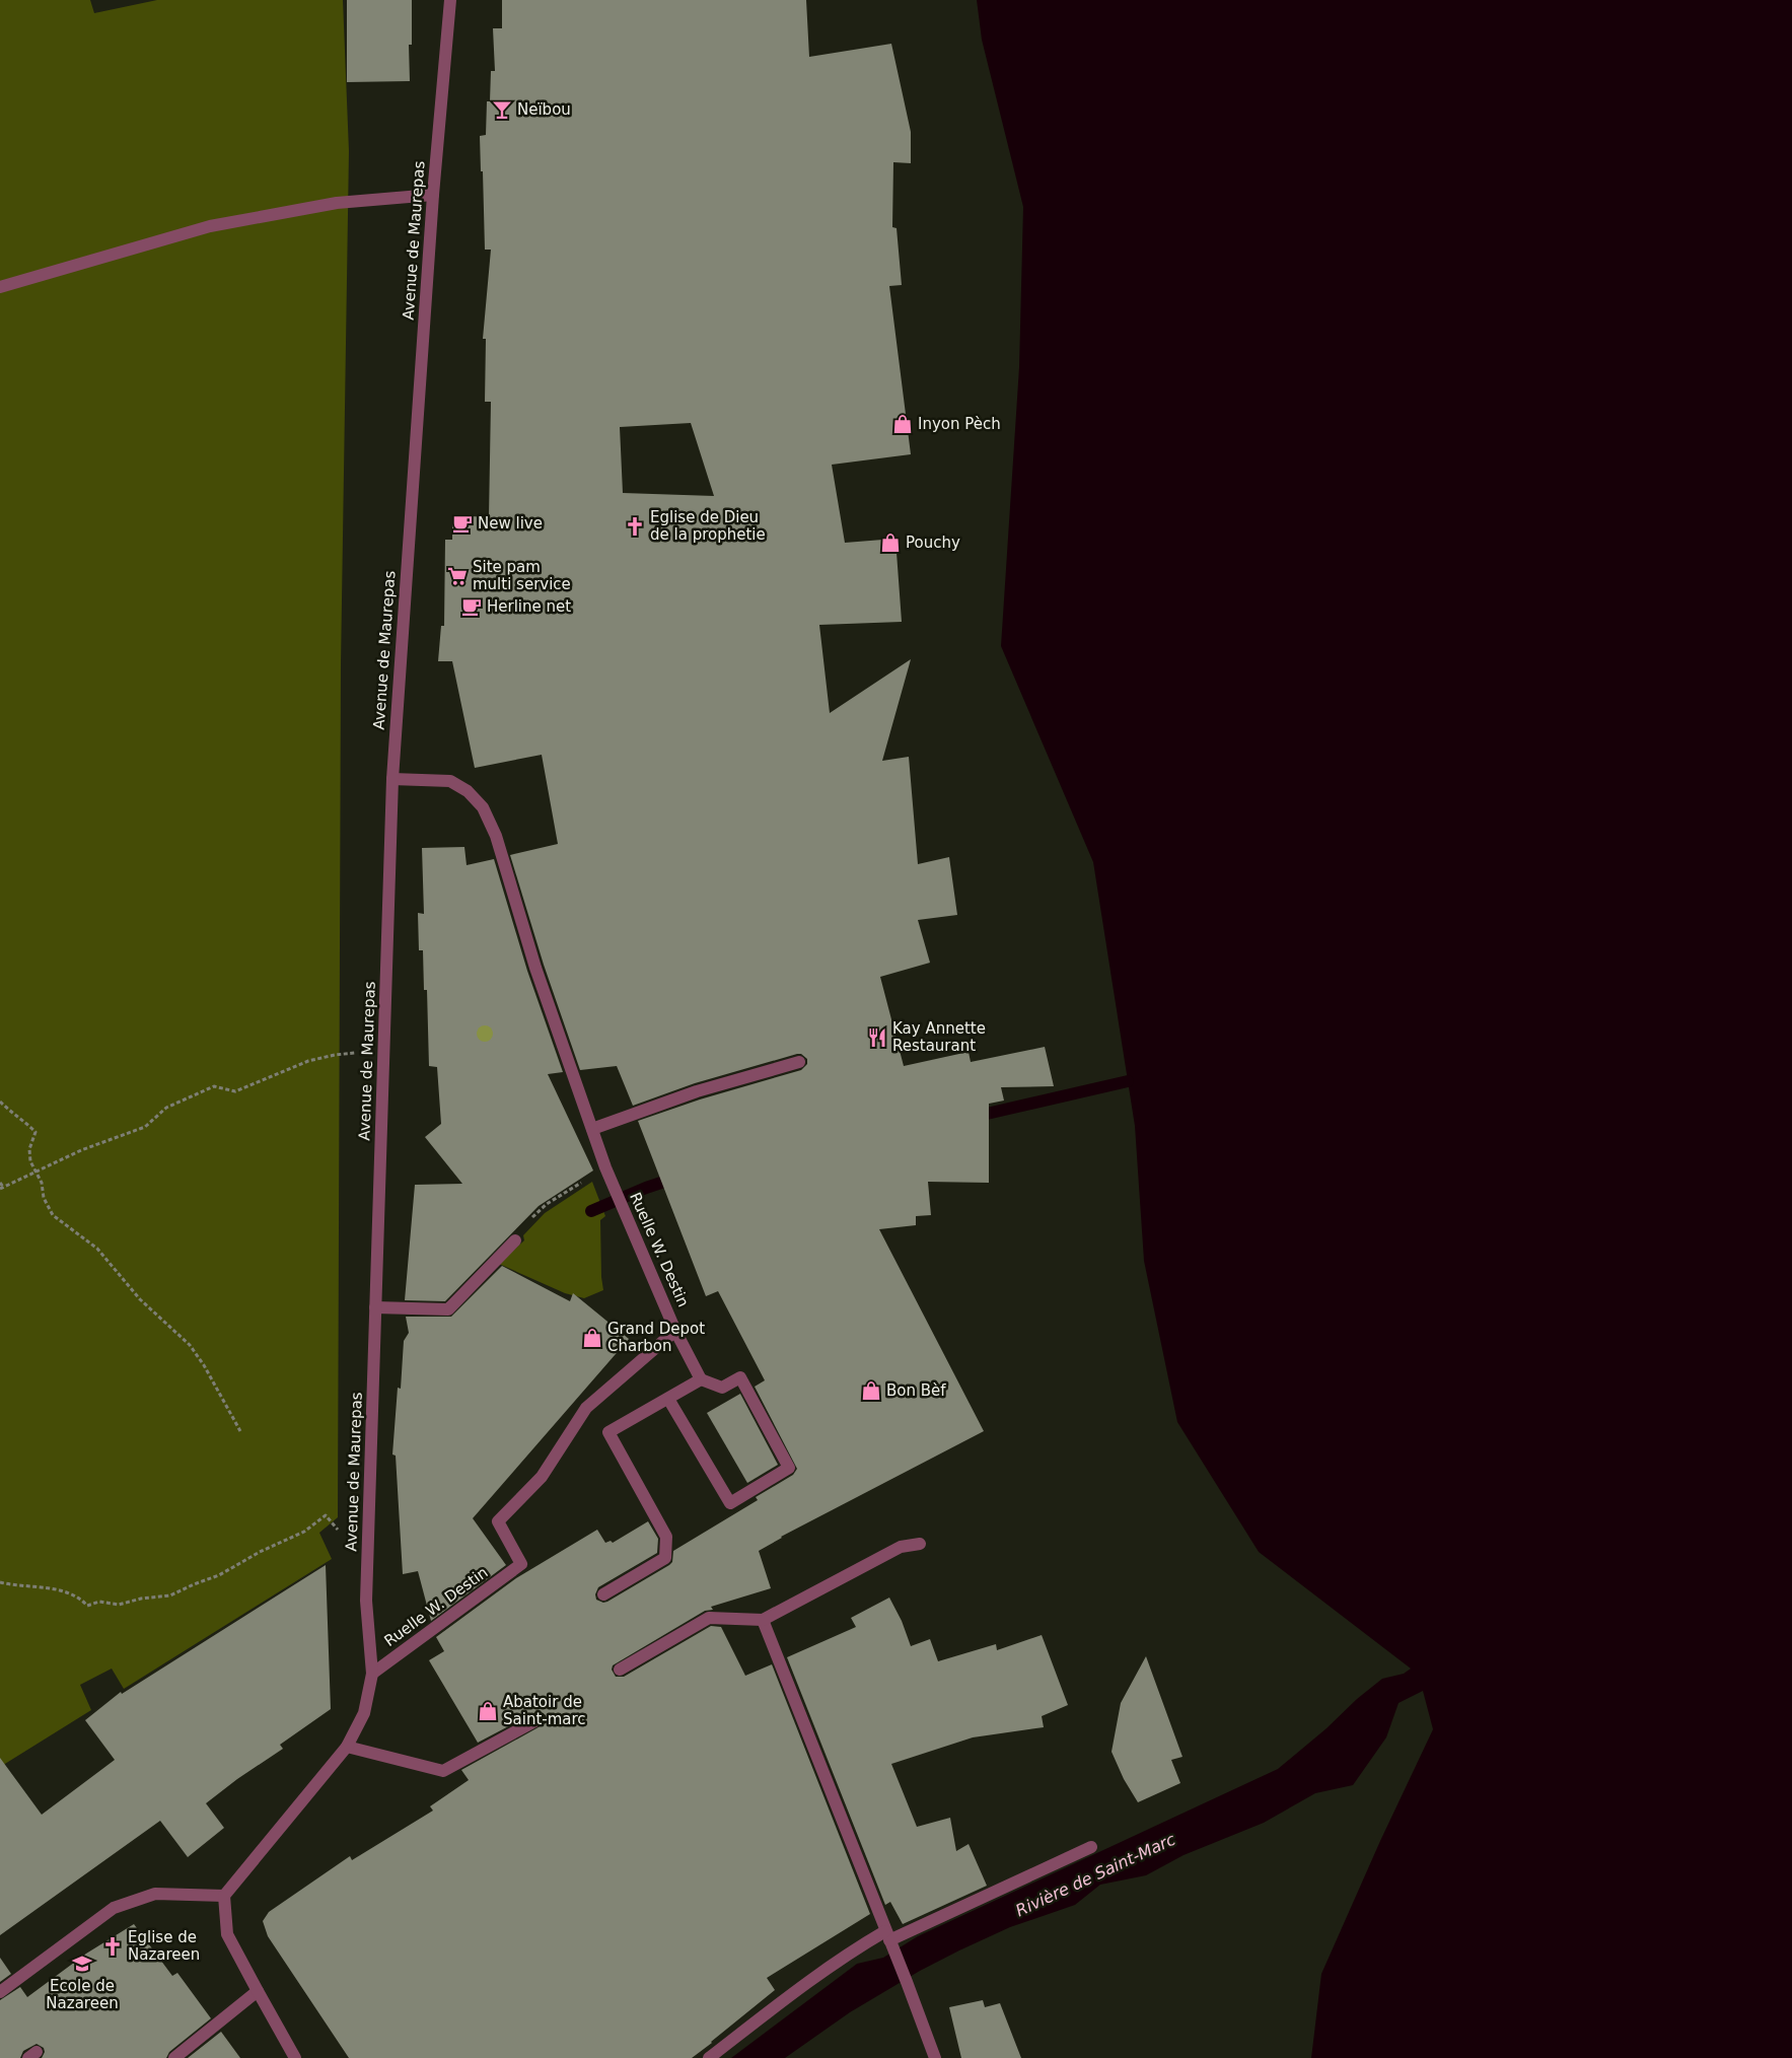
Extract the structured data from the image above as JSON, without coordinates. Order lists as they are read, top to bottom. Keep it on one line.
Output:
{"streets":{"street":["Avenue de Maurepas","Ruelle W. Destin"]},"crossings":[["Avenue de Maurepas","Ruelle W. Destin"]],"water":["Rivière de Saint-Marc"],"places":{"bar":["Neïbou"],"shop":["Inyon Pèch","Pouchy","Grand Depot Charbon","Bon Bèf","Abatoir de Saint-marc"],"cafe":["New live","Herline net"],"church":["Eglise de Dieu de la prophetie","Eglise de Nazareen"],"supermarket":["Site pam multi service"],"restaurant":["Kay Annette Restaurant"],"school or university":["Ecole de Nazareen"]}}
